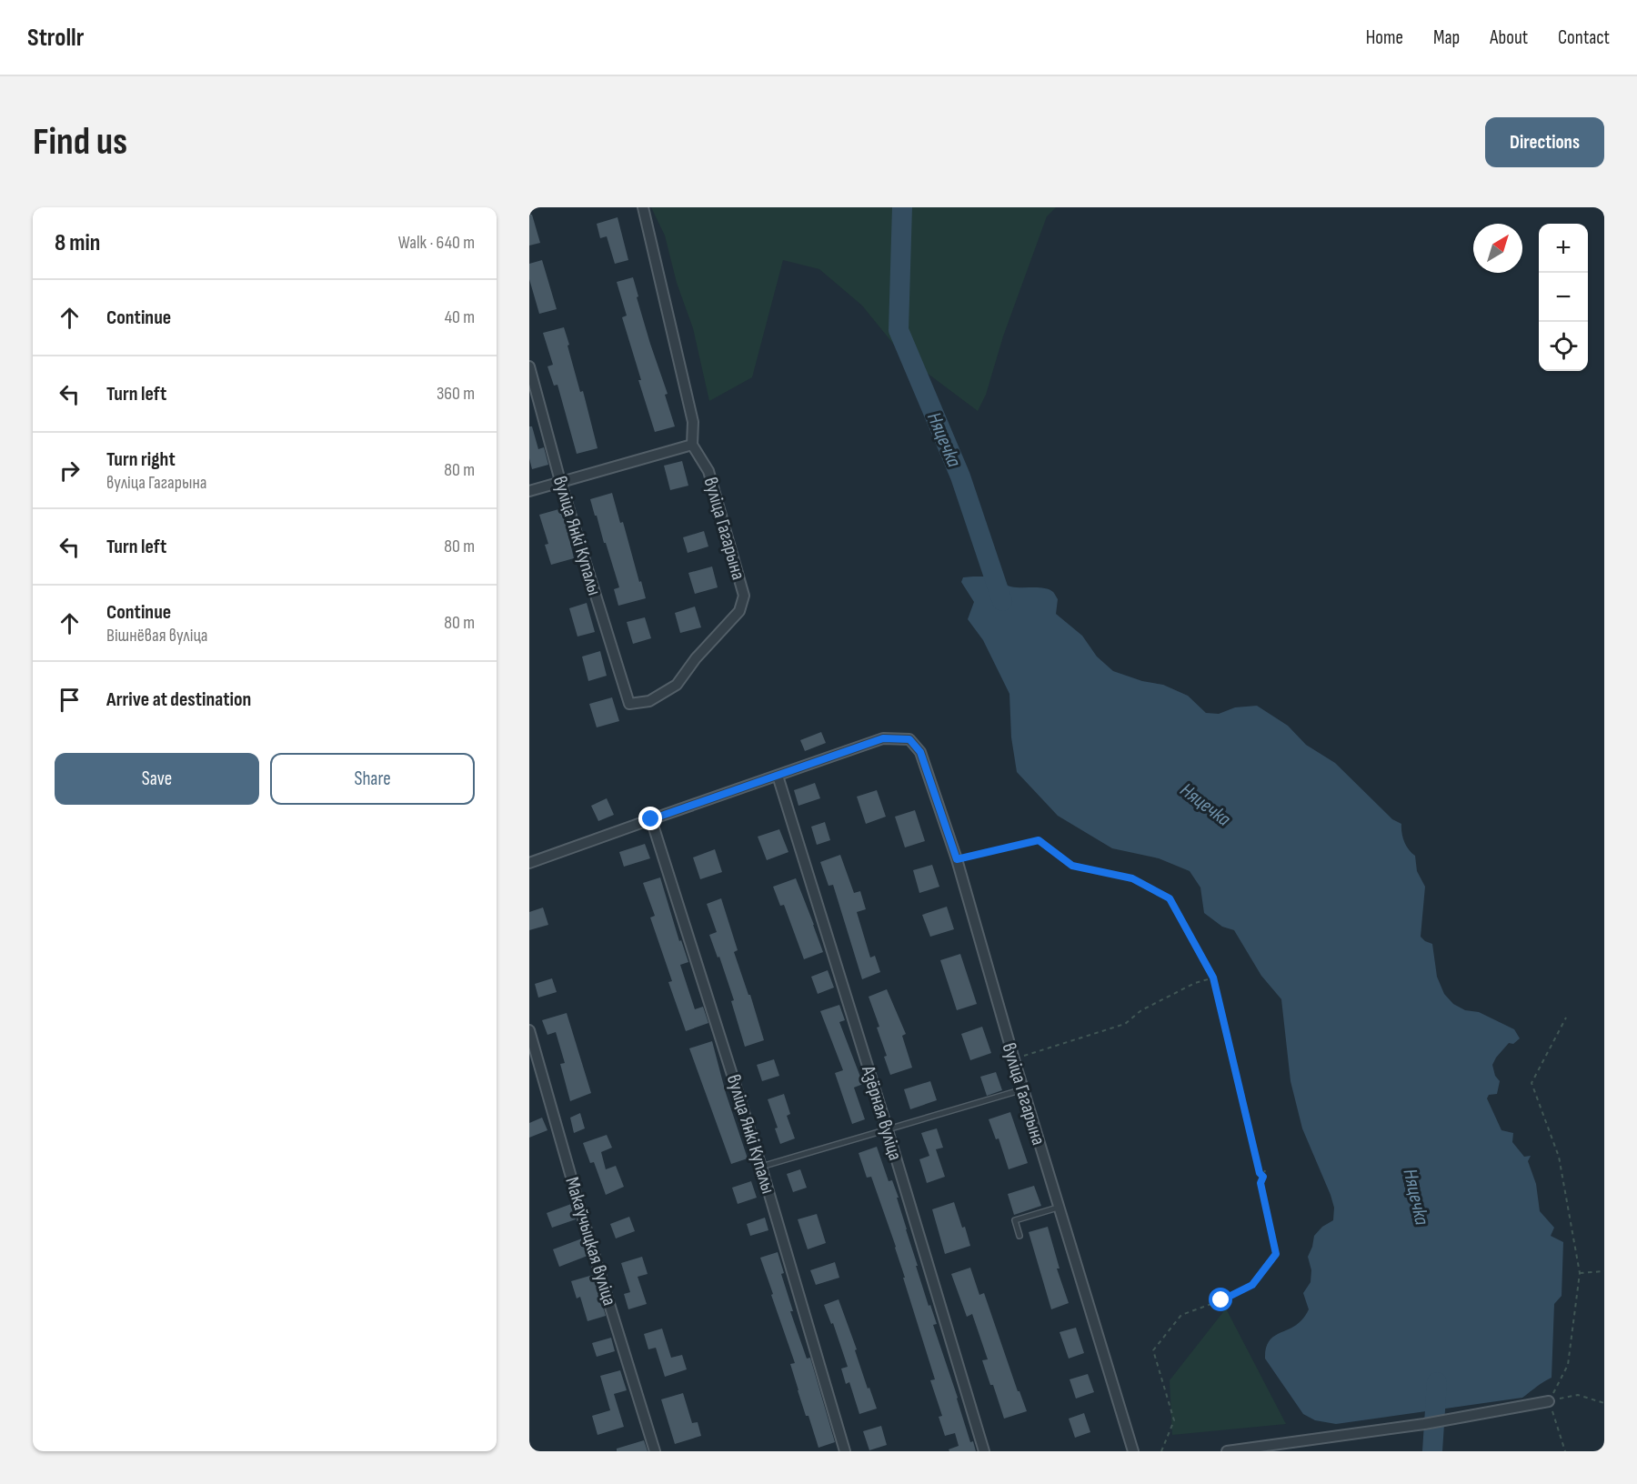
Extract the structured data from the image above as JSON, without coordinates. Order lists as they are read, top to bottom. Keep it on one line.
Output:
{"streets":{"street":["вуліца Гагарына","вуліца Янкі Купалы","Азёрная вуліца","Макаўчыцкая вуліца"]},"crossings":[["вуліца Гагарына","вуліца Янкі Купалы"],["вуліца Гагарына","Азёрная вуліца"]],"water":["Няцечка"],"north":"top right","page":{"header":"Strollr","nav":["Home","Map","About","Contact"],"buttons":["Directions",["Save","Share"]],"title":"Find us","heading":["8 min","Walk · 640 m"],"map_buttons":["+","−"],"list":[["Continue","40 m"],["Turn left","360 m"],["Turn right","вуліца Гагарына","80 m"],["Turn left","80 m"],["Continue","Вішнёвая вуліца","80 m"],"Arrive at destination"]}}
